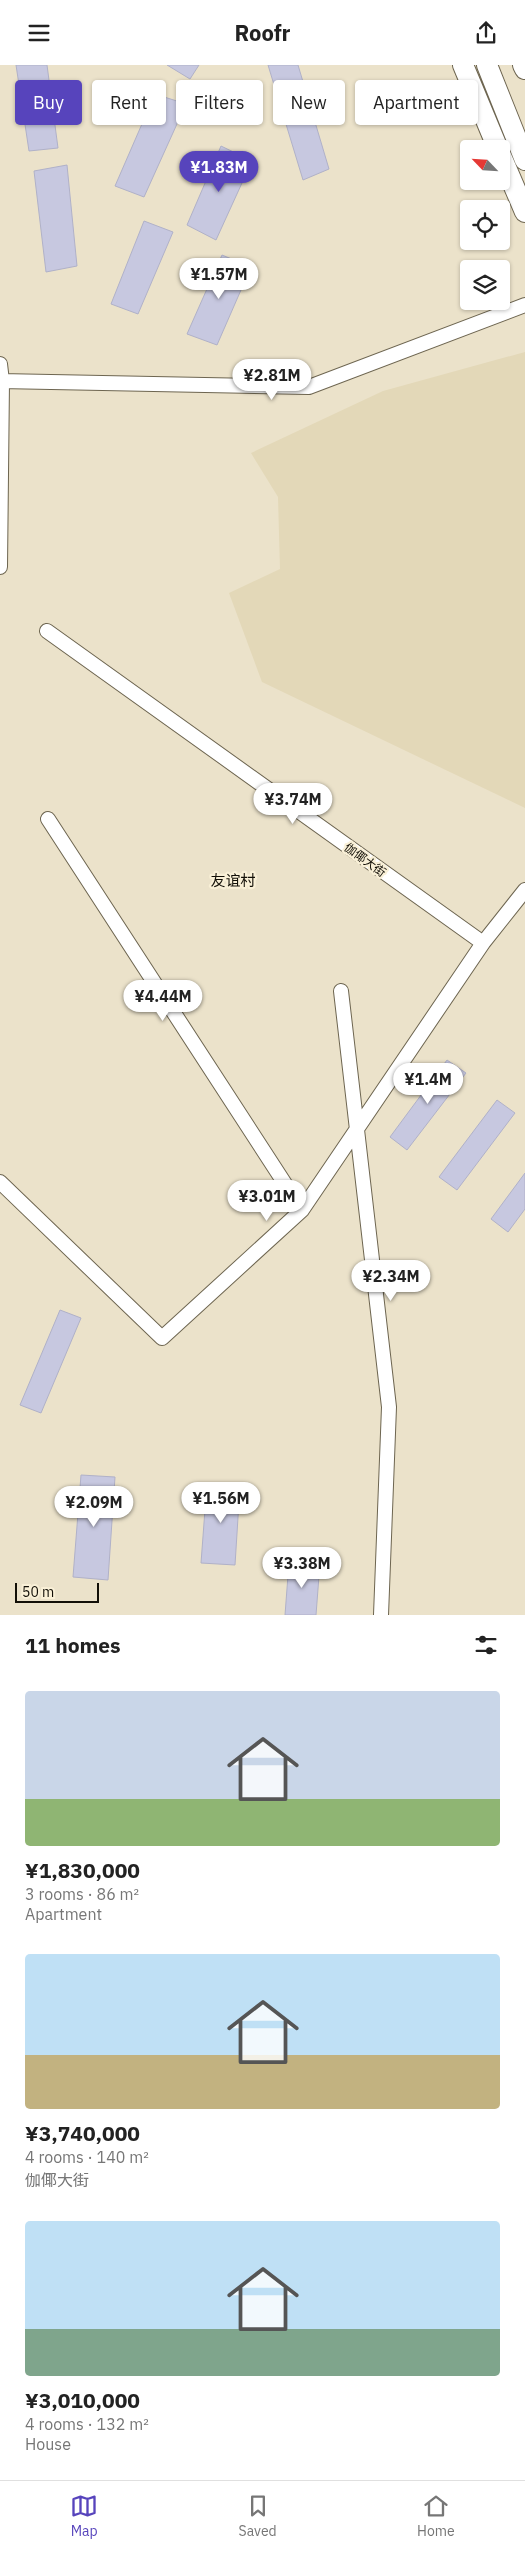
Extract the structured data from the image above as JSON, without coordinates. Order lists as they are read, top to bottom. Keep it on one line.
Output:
{"streets":{"street":["伽倻大街"]},"districts":["友谊村"],"scale_bar":"50 m","north":"top left","page":{"header":"Roofr","chip":["Buy","Rent","Filters","New","Apartment"],"price":["¥1.83M","¥1.57M","¥2.81M","¥3.74M","¥4.44M","¥1.4M","¥3.01M","¥2.34M","¥1.56M","¥2.09M","¥3.38M"],"scale":"50 m","heading":"11 homes","list":[{"name":"¥1,830,000","note":"3 rooms · 86 m² · Apartment"},{"name":"¥3,740,000","note":"4 rooms · 140 m² · 伽倻大街"},{"name":"¥3,010,000","note":"4 rooms · 132 m² · House"}],"tabs":["Map","Saved","Home"]}}
